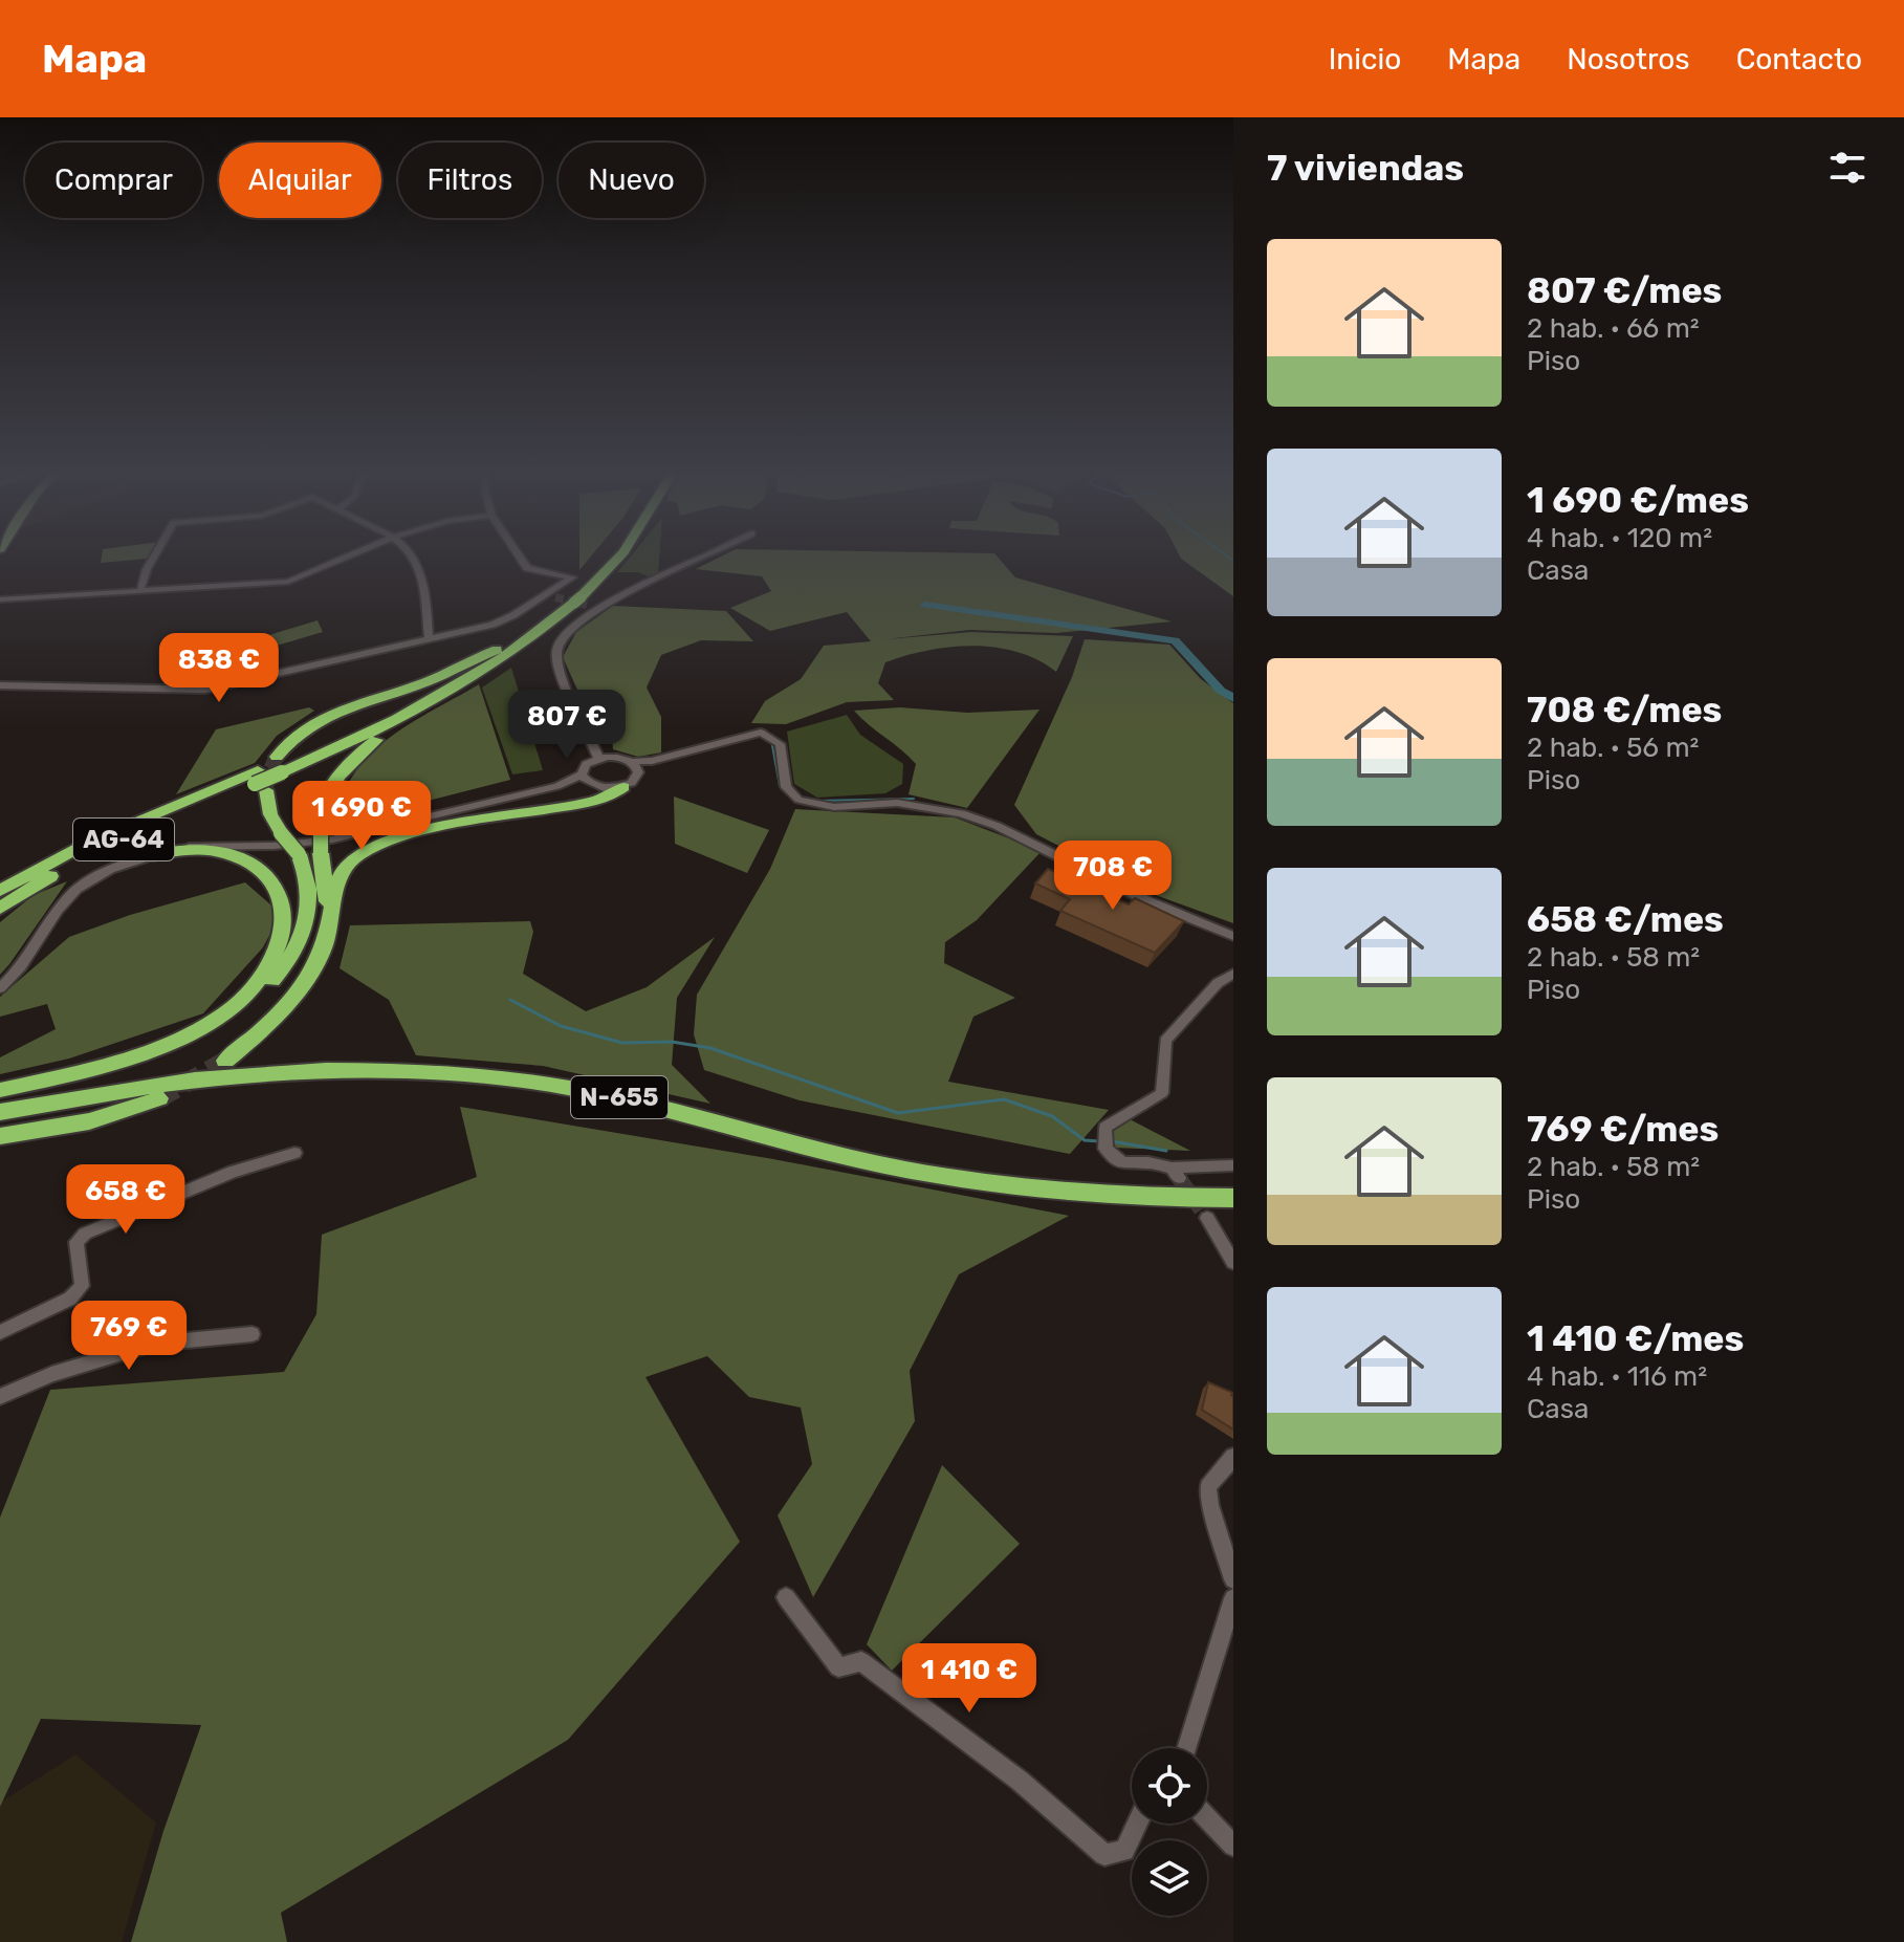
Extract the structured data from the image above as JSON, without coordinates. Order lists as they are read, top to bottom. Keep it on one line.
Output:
{"streets":{"highway":["AG-64","N-655"]},"page":{"header":"Mapa","nav":["Inicio","Mapa","Nosotros","Contacto"],"heading":"7 viviendas","chip":["Comprar","Alquilar","Filtros","Nuevo"],"list":[{"name":"807 €/mes","note":"2 hab. · 66 m² · Piso"},{"name":"1 690 €/mes","note":"4 hab. · 120 m² · Casa"},{"name":"708 €/mes","note":"2 hab. · 56 m² · Piso"},{"name":"658 €/mes","note":"2 hab. · 58 m² · Piso"},{"name":"769 €/mes","note":"2 hab. · 58 m² · Piso"},{"name":"1 410 €/mes","note":"4 hab. · 116 m² · Casa"}],"price":["838 €","807 €","1 690 €","708 €","658 €","769 €","1 410 €"]}}
